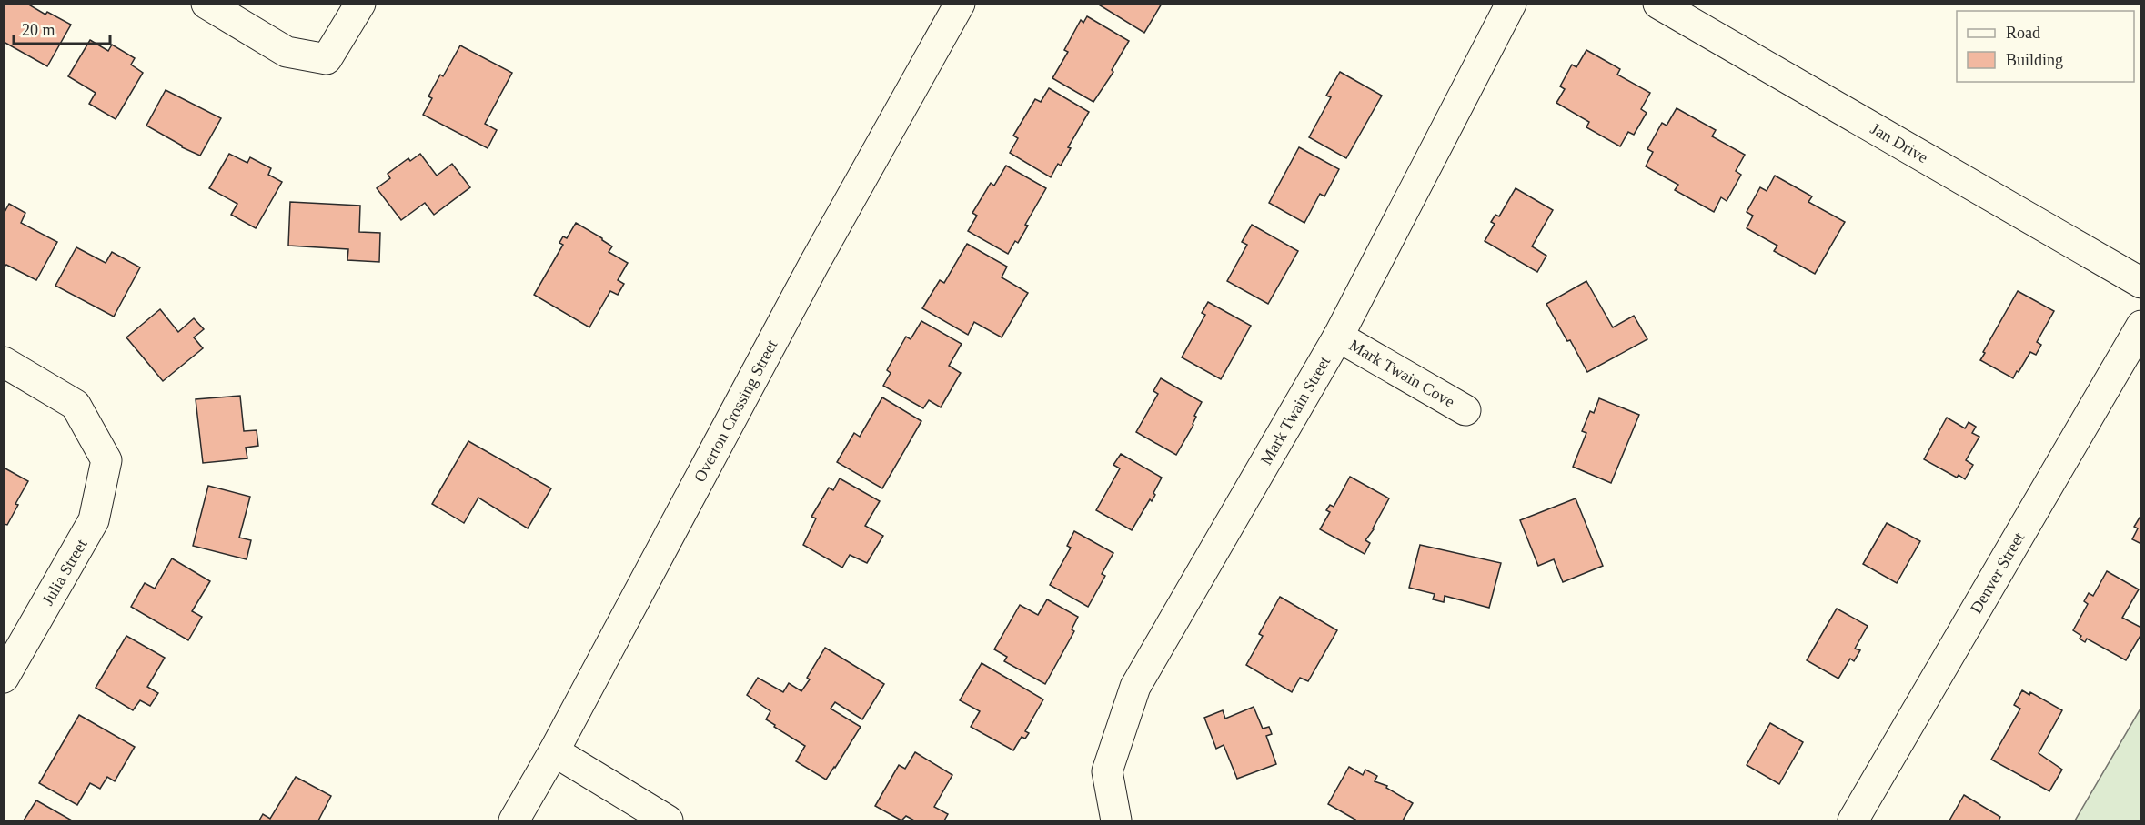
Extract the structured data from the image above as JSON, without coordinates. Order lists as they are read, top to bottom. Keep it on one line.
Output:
{"streets":{"street":["Jan Drive","Mark Twain Cove","Mark Twain Street","Overton Crossing Street","Julia Street","Denver Street"]},"crossings":[["Mark Twain Cove","Mark Twain Street"]],"legend":["Road","Building"],"scale_bar":"20 m"}
